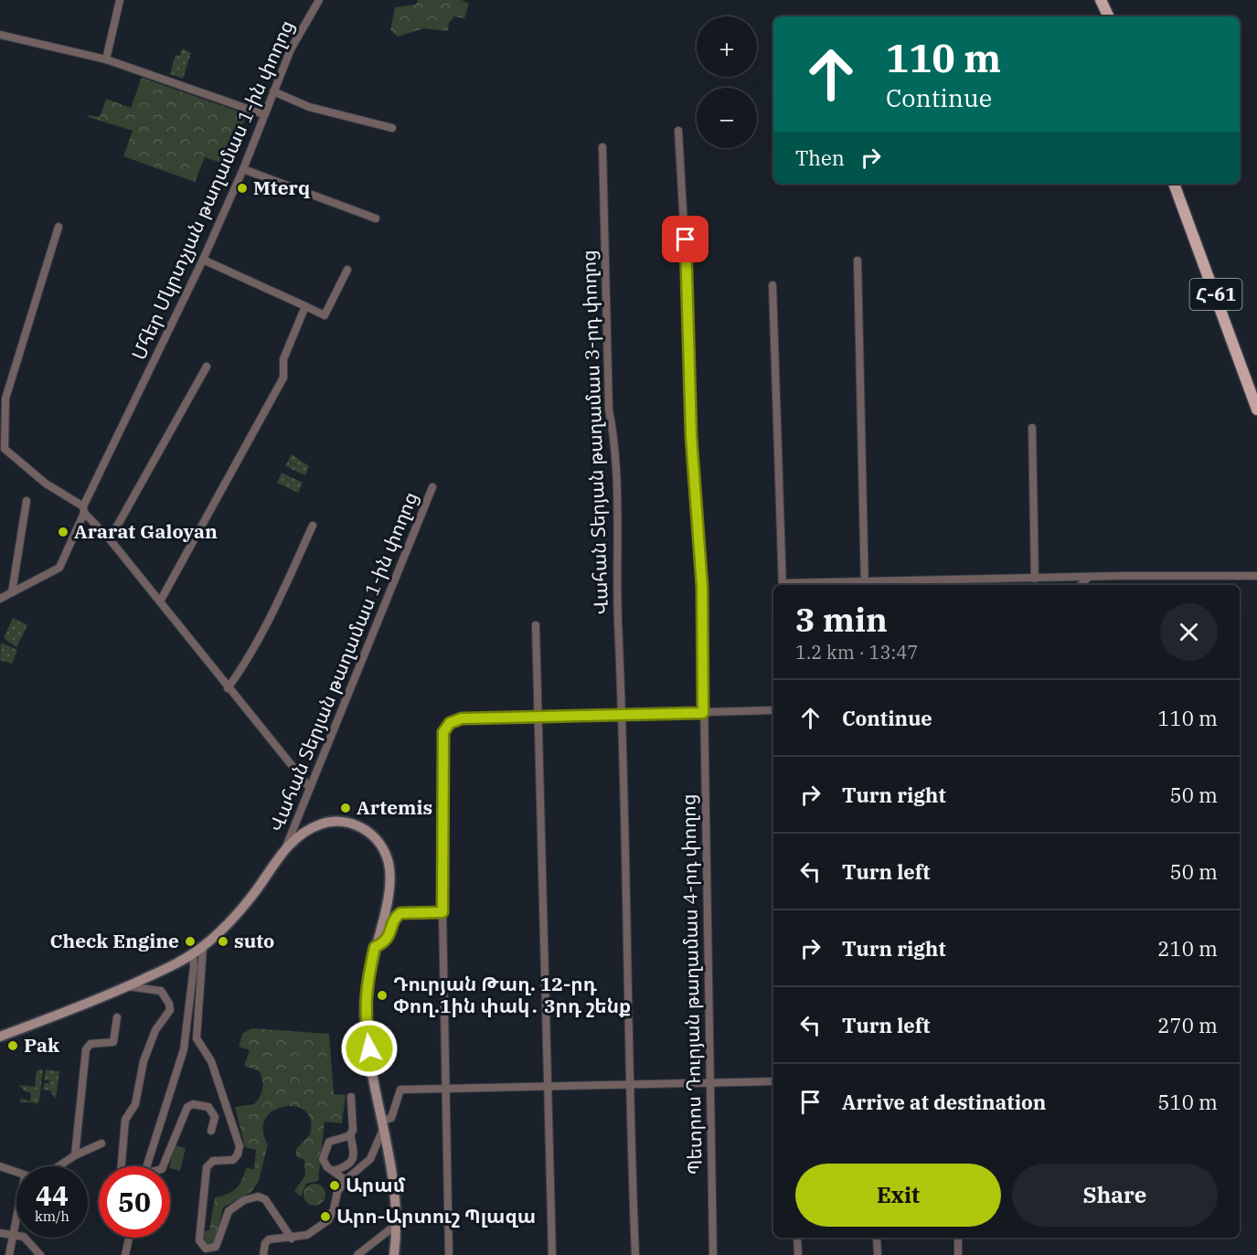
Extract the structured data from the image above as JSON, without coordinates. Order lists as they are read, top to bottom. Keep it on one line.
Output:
{"streets":{"main road":["Հ-61"],"street":["Մհեր Մկրտչյան թաղամաս 1-ին փողոց","Վահան Տերյան թաղամաս 3-րդ փողոց","Վահան Տերյան թաղամաս 1-ին փողոց","Պետրոս Դուրյան թաղամաս 4-րդ փողոց"]},"places":["Mterq","Ararat Galoyan","Artemis","Check Engine","suto","Դուրյան Թաղ. 12-րդ Փող.1ին փակ․ 3րդ շենք","Pak","Արամ","Արո-Արտուշ Պլազա"],"page":{"map_buttons":["+","−"],"turn":["110 m","Continue"],"then":"Then","heading":["3 min","1.2 km · 13:47"],"list":[{"name":"Continue","value":"110 m"},{"name":"Turn right","value":"50 m"},{"name":"Turn left","value":"50 m"},{"name":"Turn right","value":"210 m"},{"name":"Turn left","value":"270 m"},{"name":"Arrive at destination","value":"510 m"}],"buttons":["Exit","Share"],"speed":"44 km/h","limit":"50"}}
